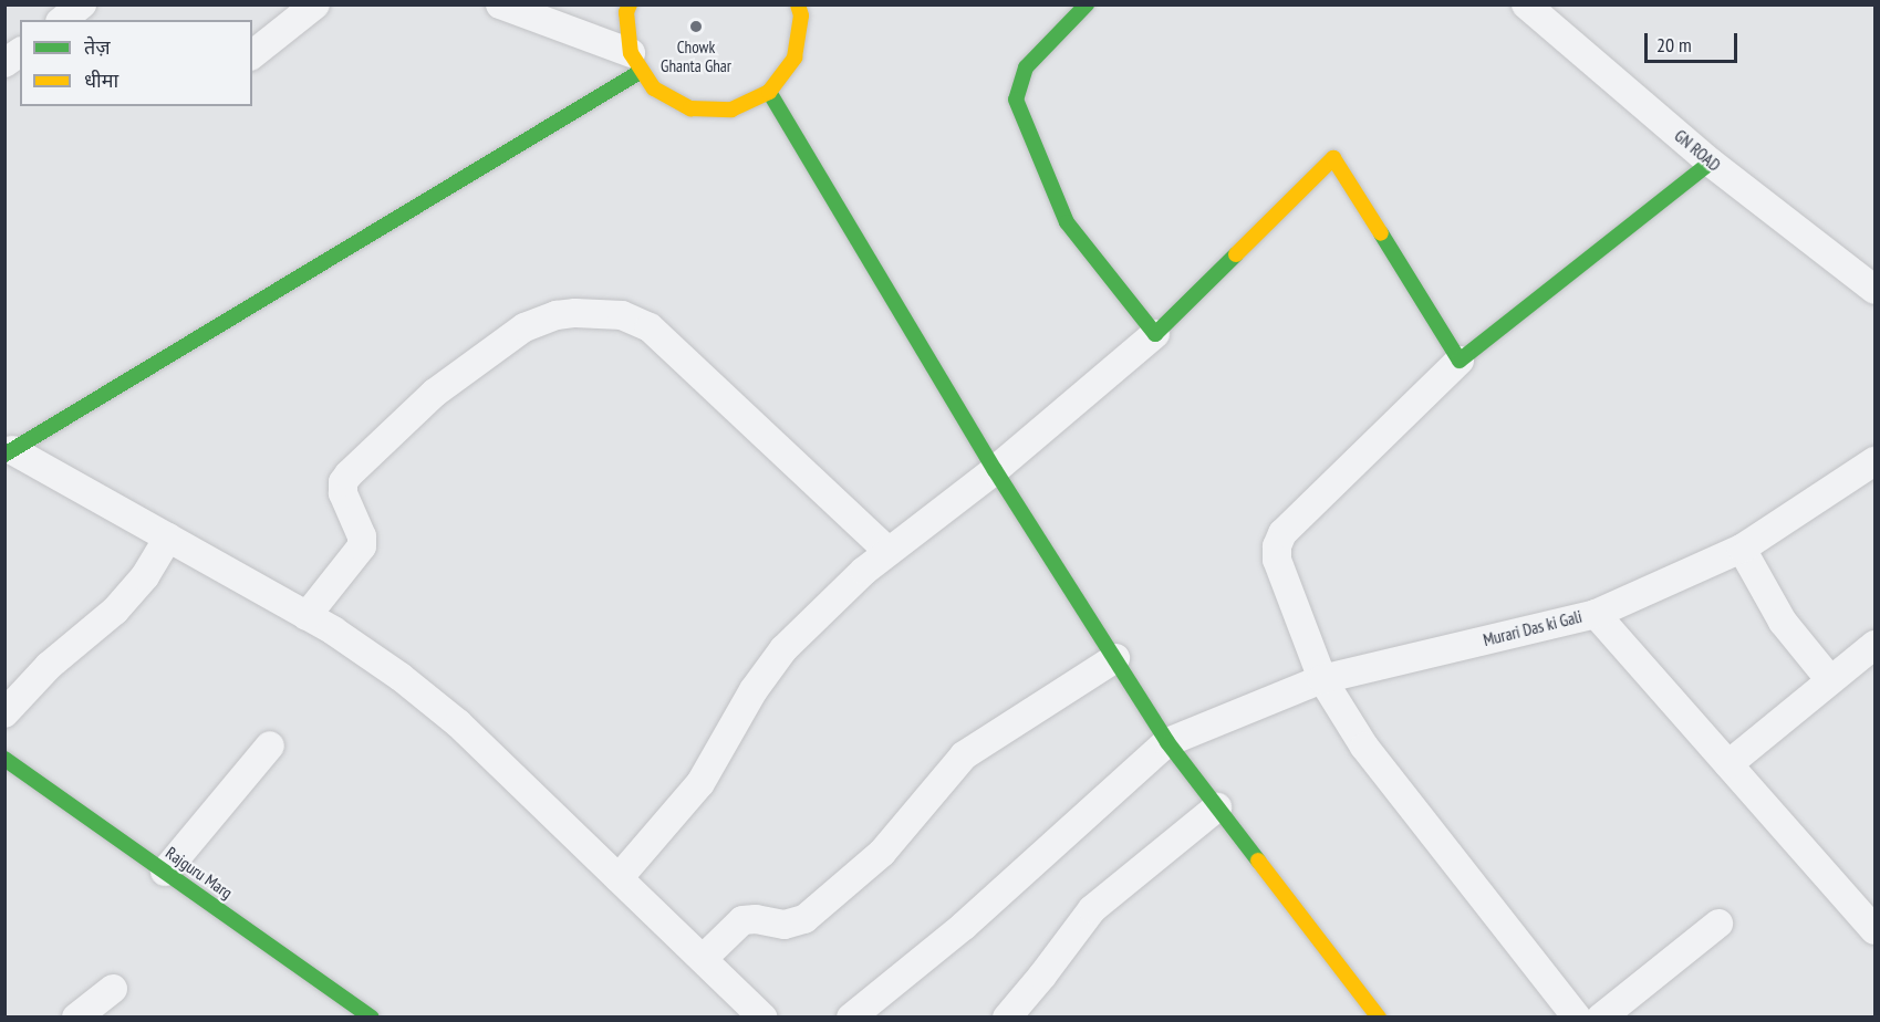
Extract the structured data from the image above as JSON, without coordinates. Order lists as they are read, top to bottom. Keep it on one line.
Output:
{"streets":{"street":["GN ROAD","Murari Das ki Gali","Rajguru Marg"]},"places":["Chowk Ghanta Ghar"],"legend":["तेज़","धीमा"],"scale_bar":"20 m"}
